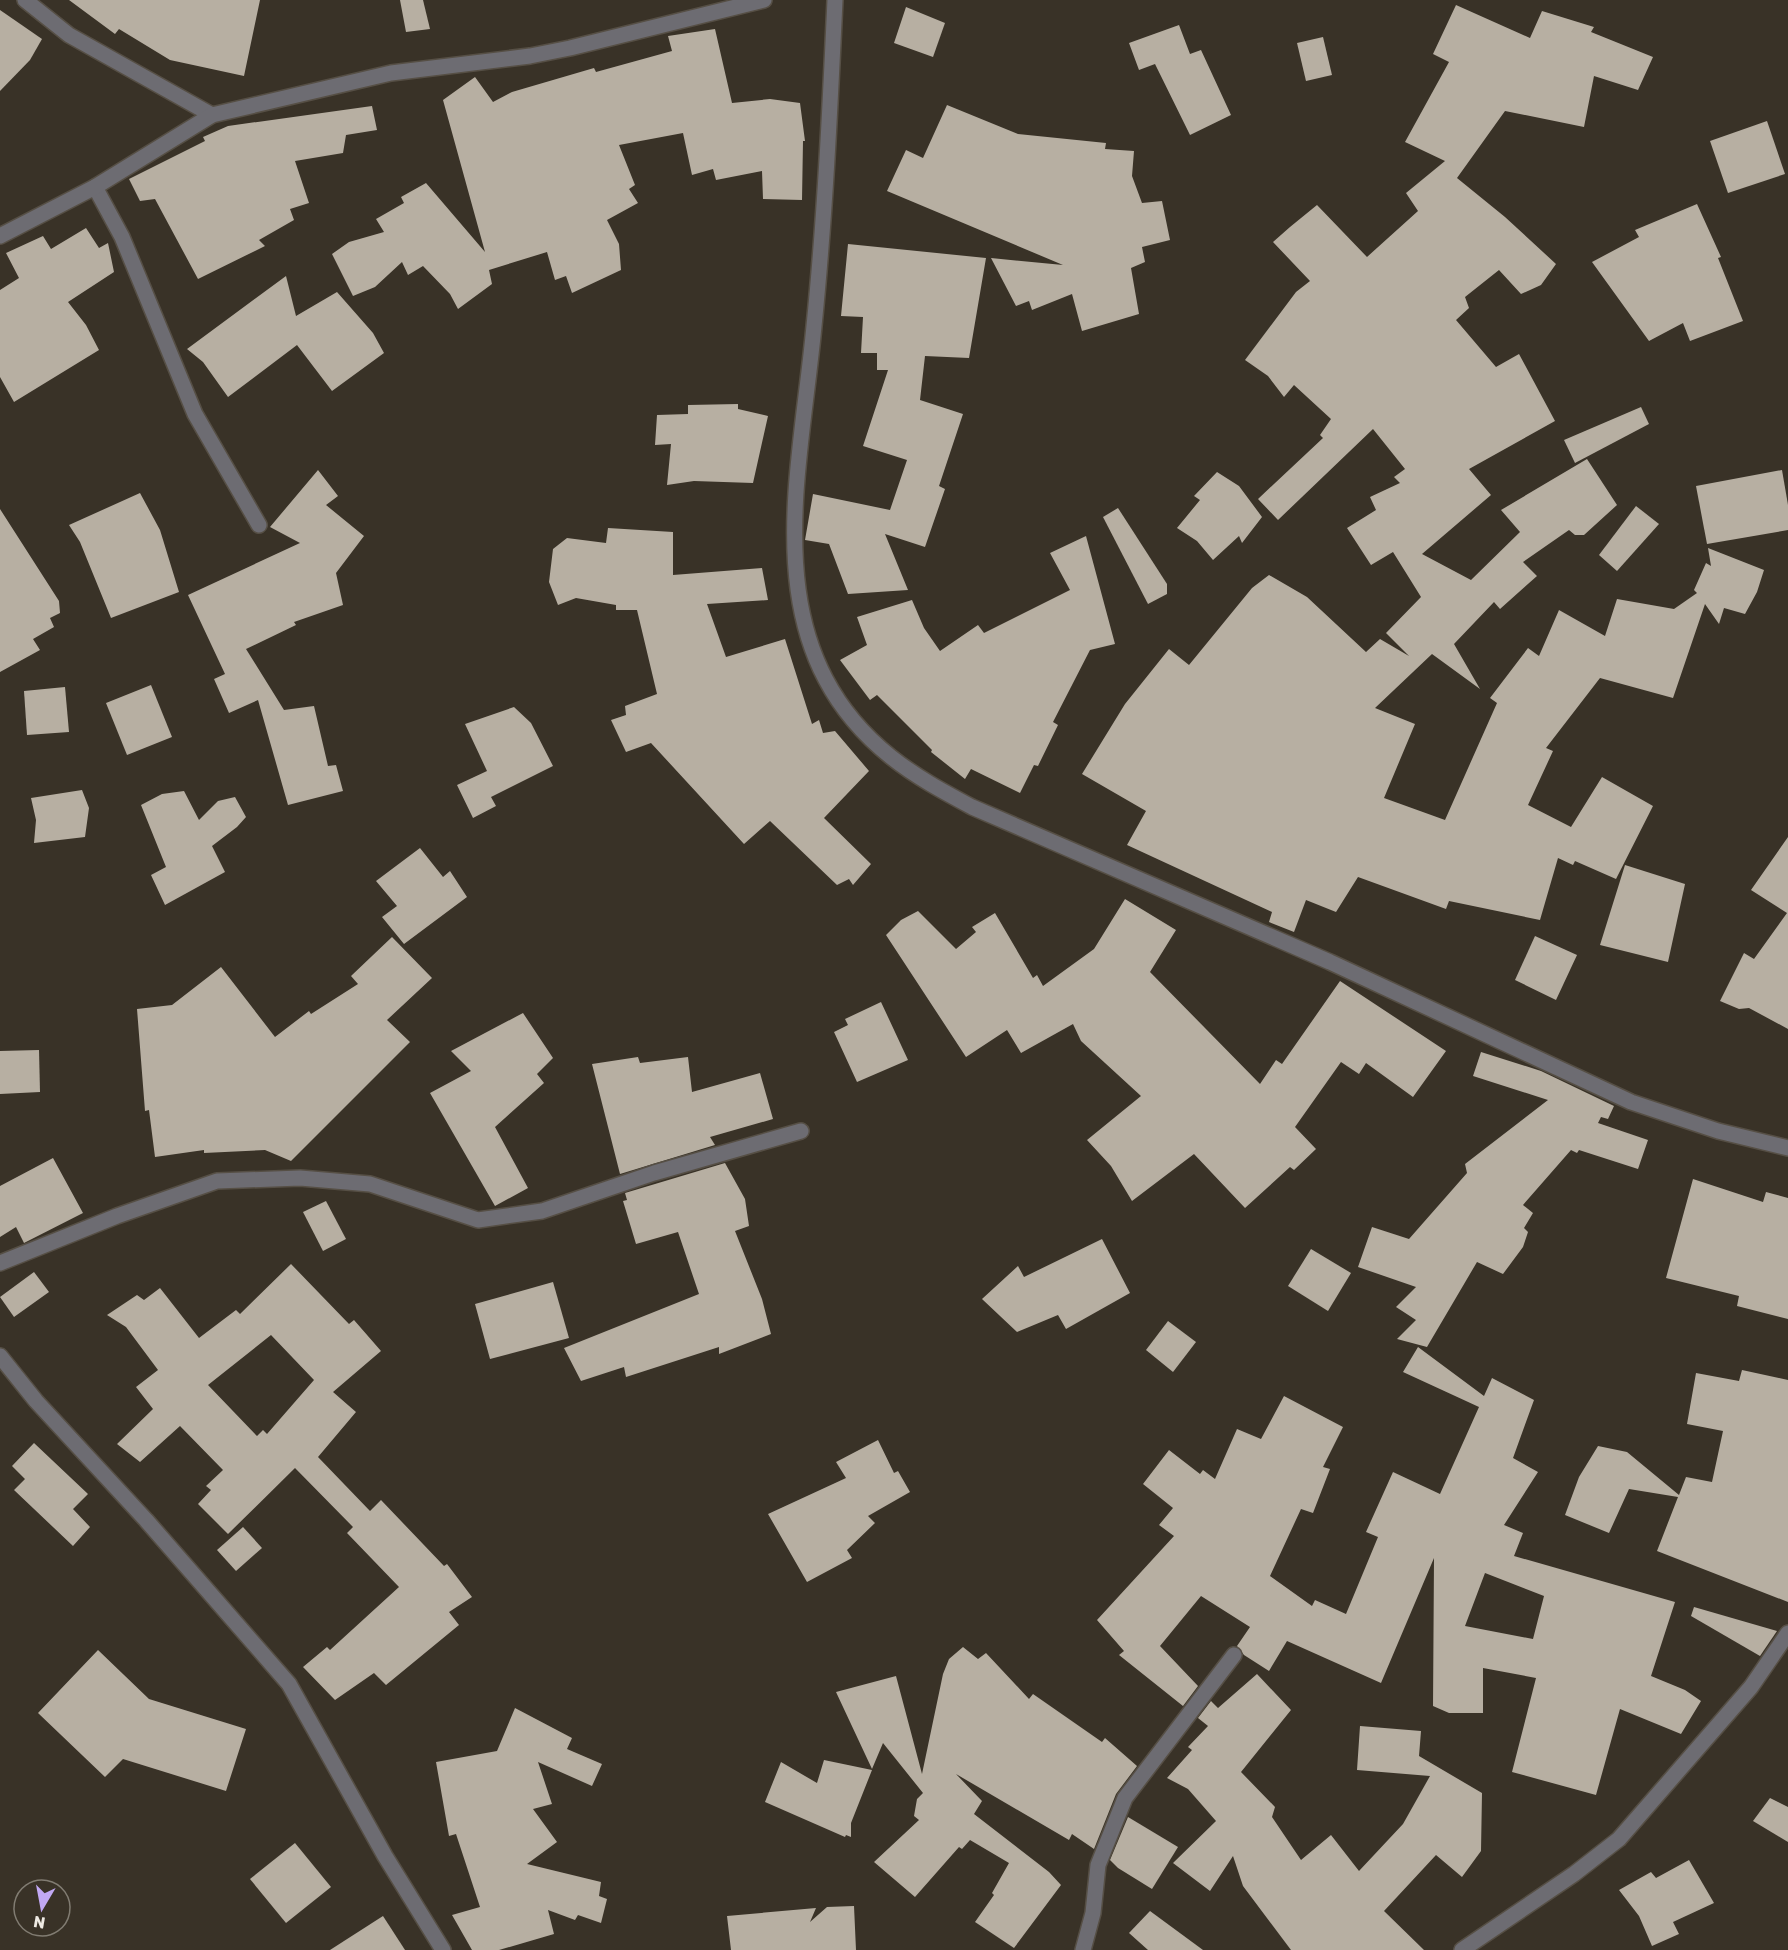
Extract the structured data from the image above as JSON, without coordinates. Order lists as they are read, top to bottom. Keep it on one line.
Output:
{"north":"bottom"}
